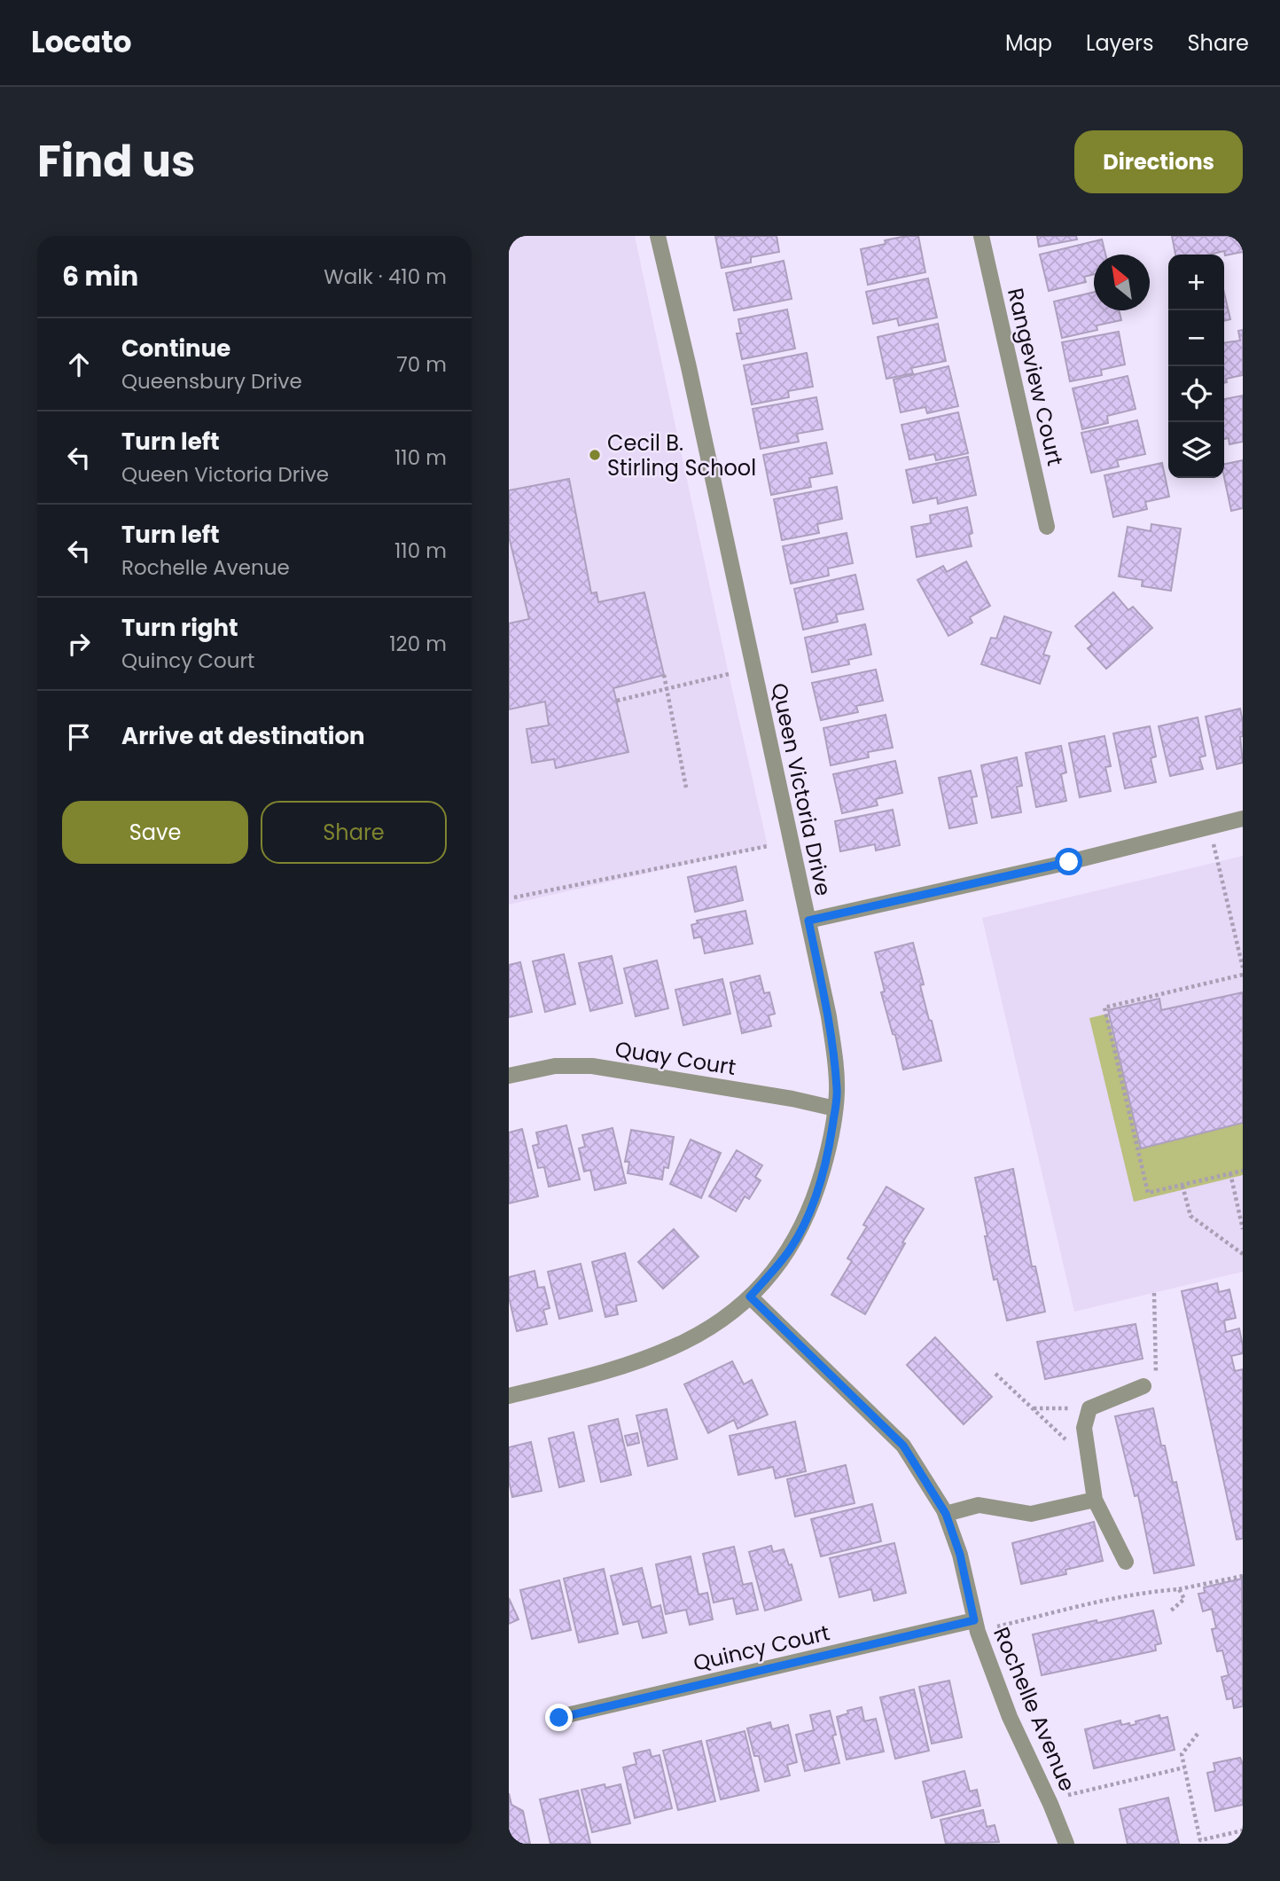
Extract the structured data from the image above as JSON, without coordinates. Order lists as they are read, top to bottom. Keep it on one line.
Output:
{"streets":{"street":["Rangeview Court","Queen Victoria Drive","Quay Court","Quincy Court","Rochelle Avenue"]},"crossings":[["Queen Victoria Drive","Quay Court"],["Queen Victoria Drive","Rochelle Avenue"],["Quincy Court","Rochelle Avenue"]],"places":["Cecil B. Stirling School"],"north":"top left","page":{"header":"Locato","nav":["Map","Layers","Share"],"title":"Find us","buttons":["Directions",["Save","Share"]],"heading":["6 min","Walk · 410 m"],"map_buttons":["+","−"],"list":[["Continue","Queensbury Drive","70 m"],["Turn left","Queen Victoria Drive","110 m"],["Turn left","Rochelle Avenue","110 m"],["Turn right","Quincy Court","120 m"],"Arrive at destination"]}}
